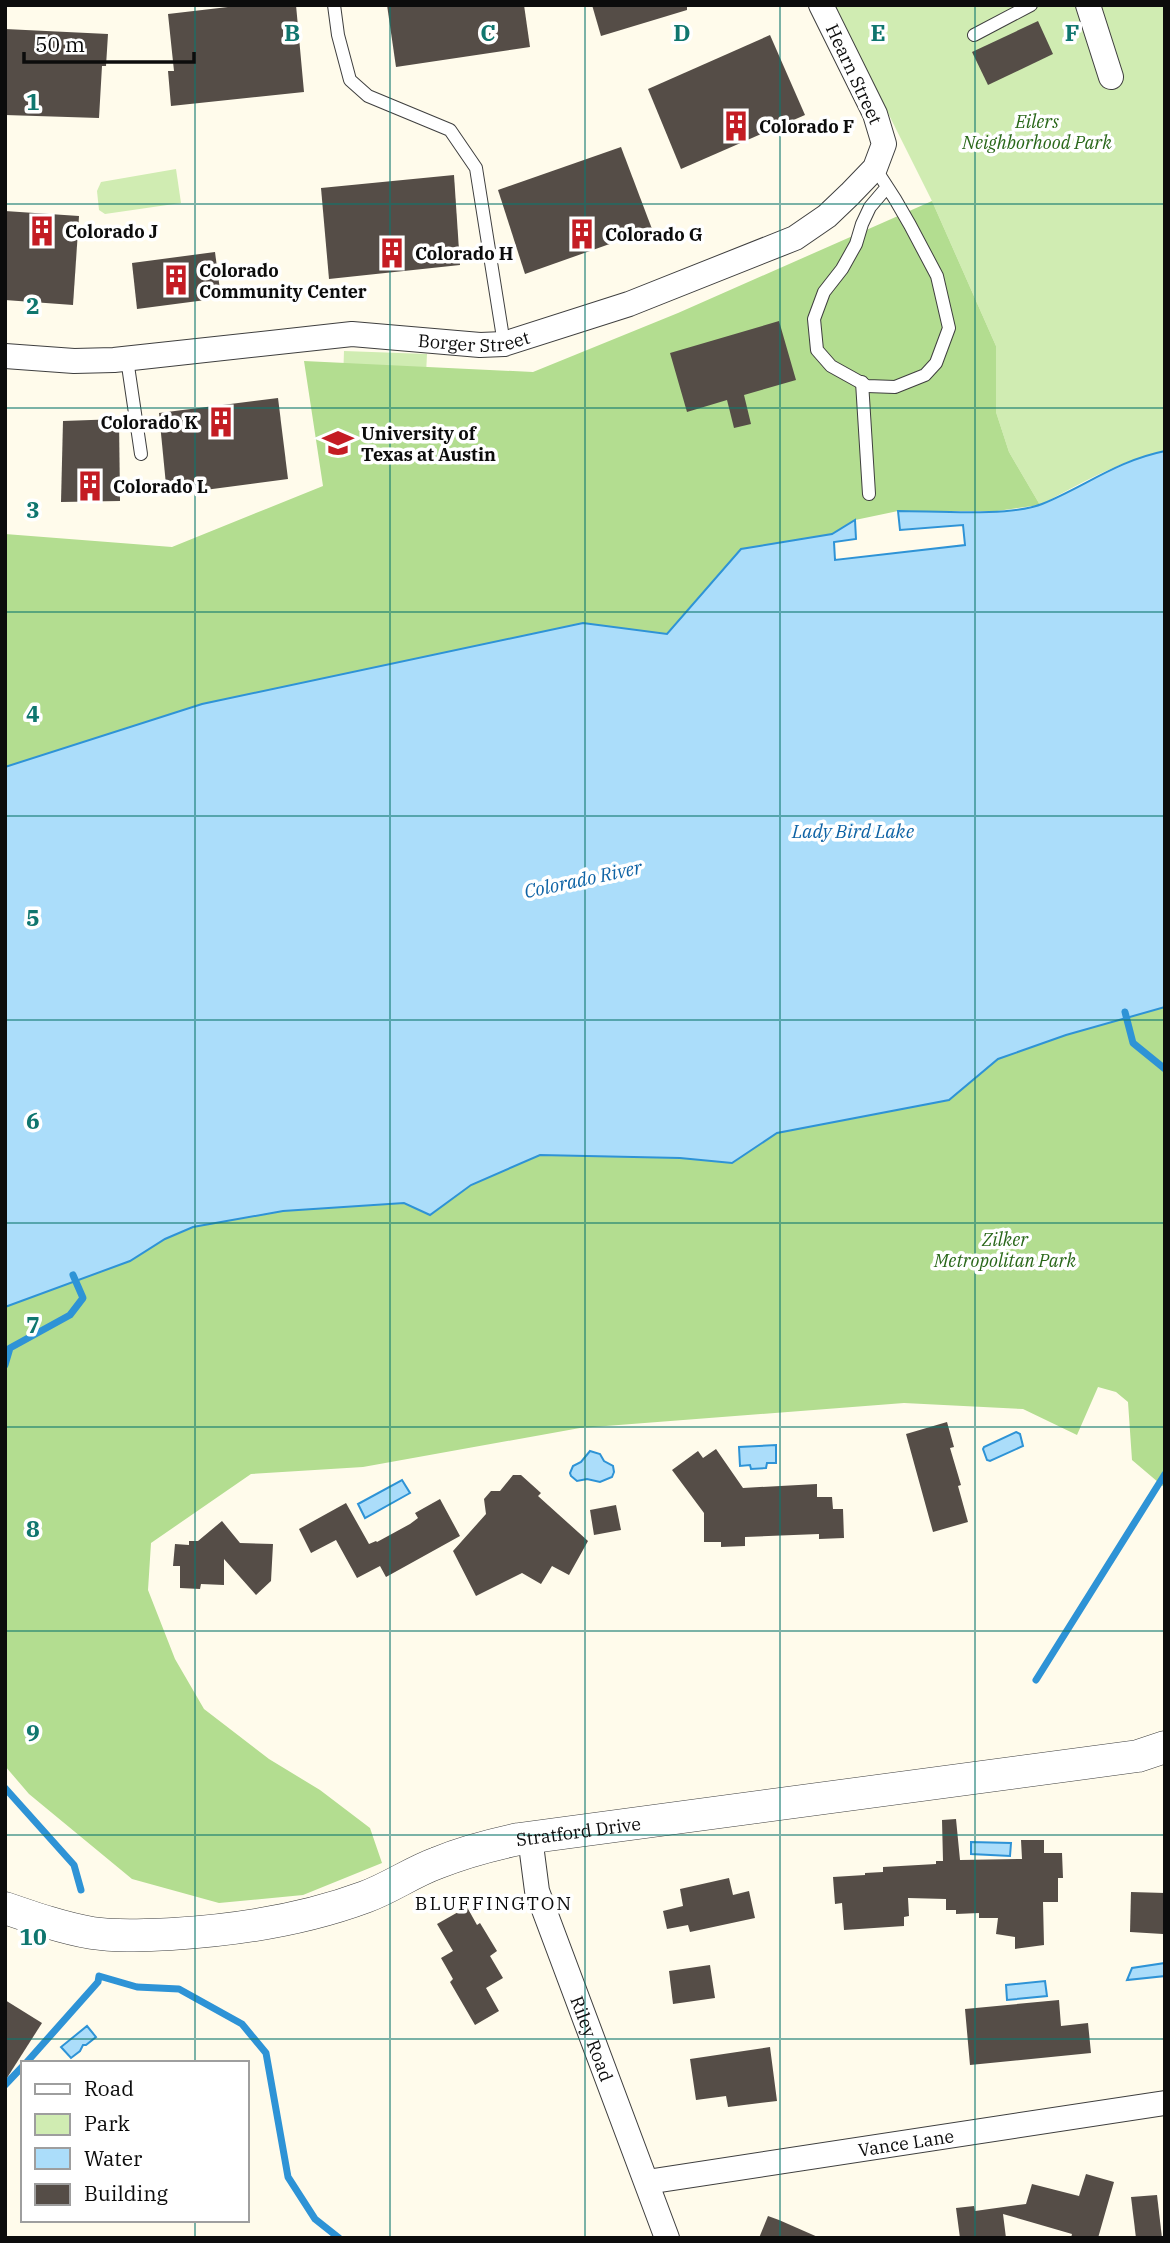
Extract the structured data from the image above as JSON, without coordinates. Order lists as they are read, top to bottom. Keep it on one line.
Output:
{"streets":{"street":["Hearn Street","Borger Street","Stratford Drive","Riley Road","Vance Lane"]},"crossings":[["Hearn Street","Borger Street"],["Stratford Drive","Riley Road"],["Riley Road","Vance Lane"]],"districts":["BLUFFINGTON"],"water":["Lady Bird Lake","Colorado River"],"parks":["Eilers Neighborhood Park","Zilker Metropolitan Park"],"places":{"building":["Colorado F","Colorado J","Colorado G","Colorado H","Colorado Community Center","Colorado K","Colorado L"],"school or university":["University of Texas at Austin"]},"legend":["Road","Park","Water","Building"],"scale_bar":"50 m","grid":{"columns":["B","C","D","E","F"],"rows":["1","2","3","4","5","6","7","8","9","10"]}}
